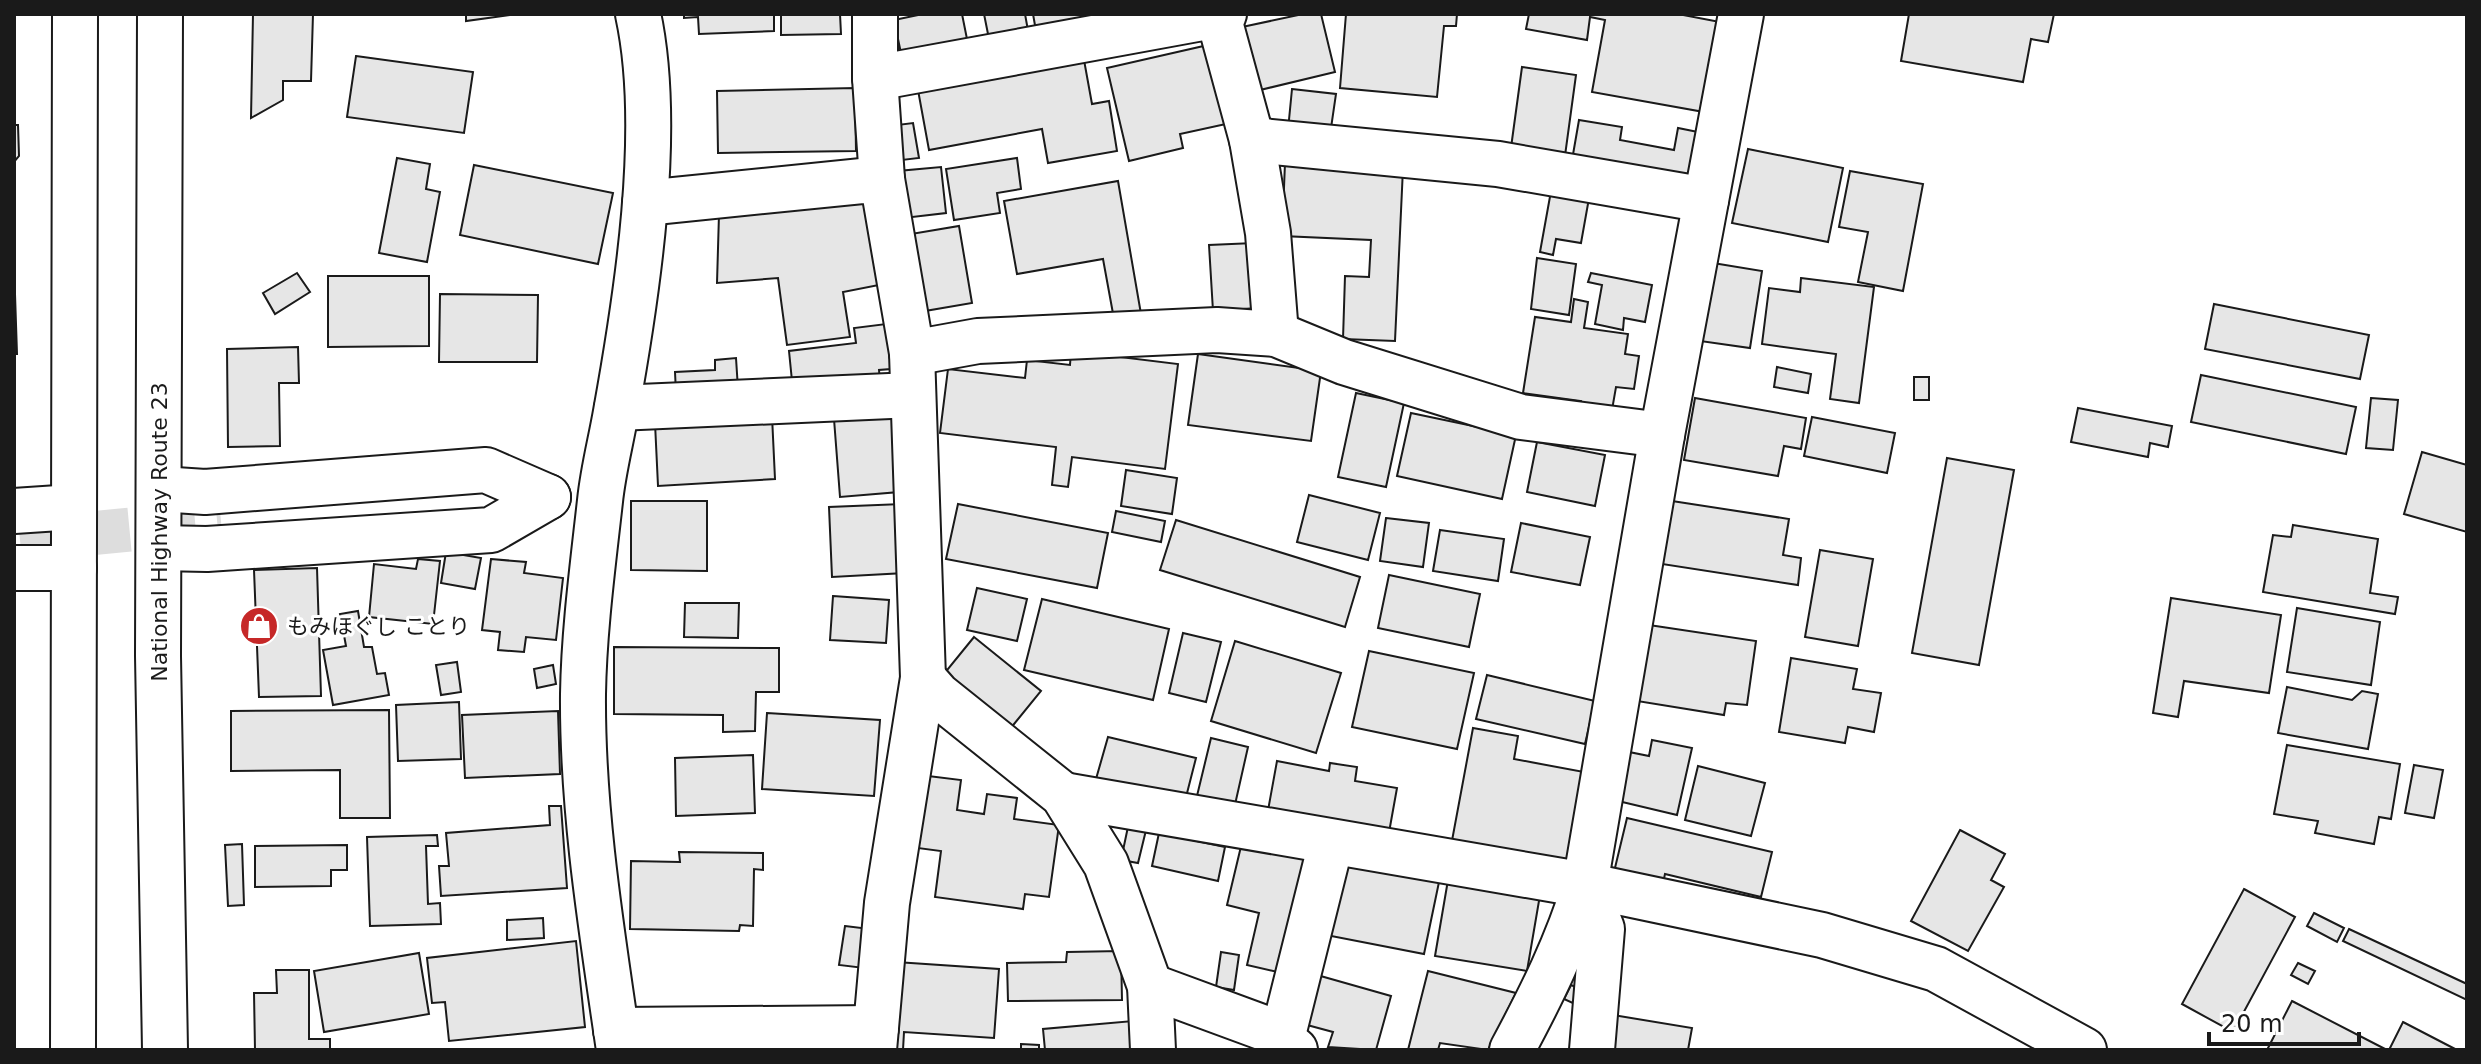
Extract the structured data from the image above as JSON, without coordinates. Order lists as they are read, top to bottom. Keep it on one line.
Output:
{"streets":{"main road":["National Highway Route 23"]},"places":{"shop":["もみほぐし ことり"]},"scale_bar":"20 m"}
